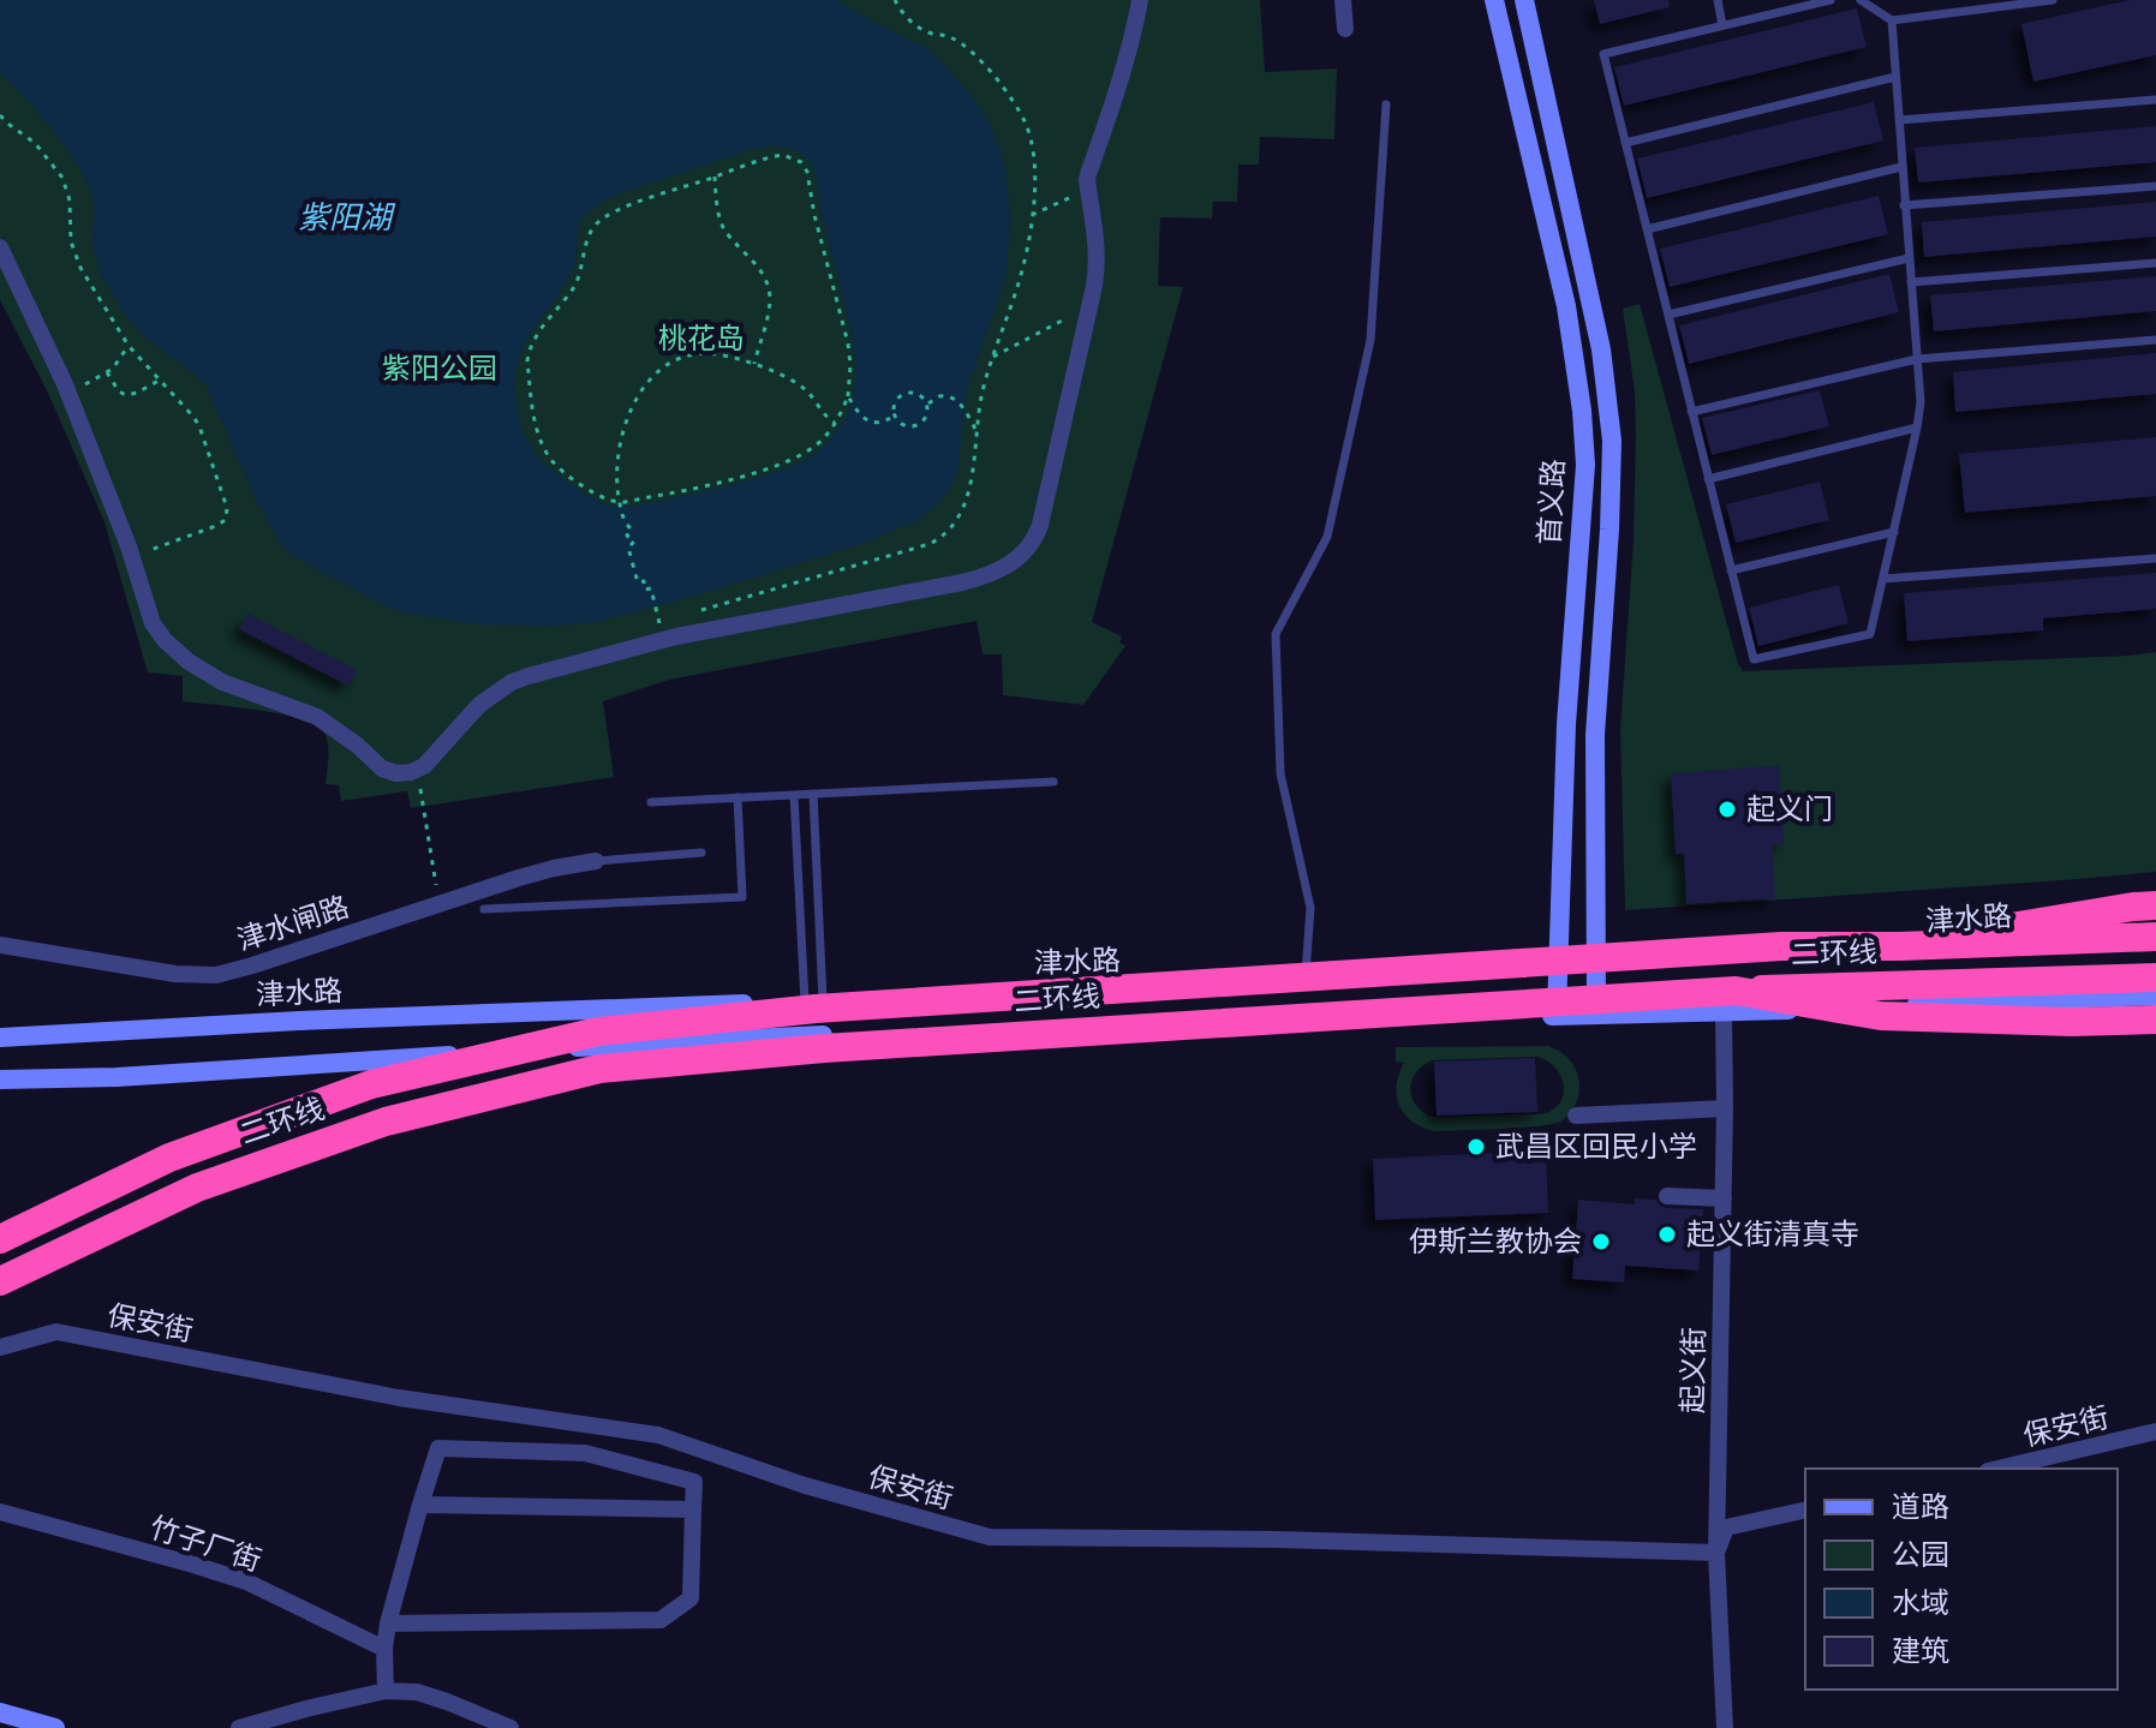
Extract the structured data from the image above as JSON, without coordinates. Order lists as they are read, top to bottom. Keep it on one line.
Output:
{"streets":{"highway":["二环线"],"main road":["首义路","津水路"],"street":["津水闸路","保安街","起义街","竹子厂街"]},"crossings":[["首义路","津水路"],["津水路","二环线"],["二环线","起义街"],["保安街","起义街"]],"water":["紫阳湖"],"parks":["桃花岛","紫阳公园"],"places":["起义门","武昌区回民小学","起义街清真寺","伊斯兰教协会"],"legend":["道路","公园","水域","建筑"]}
